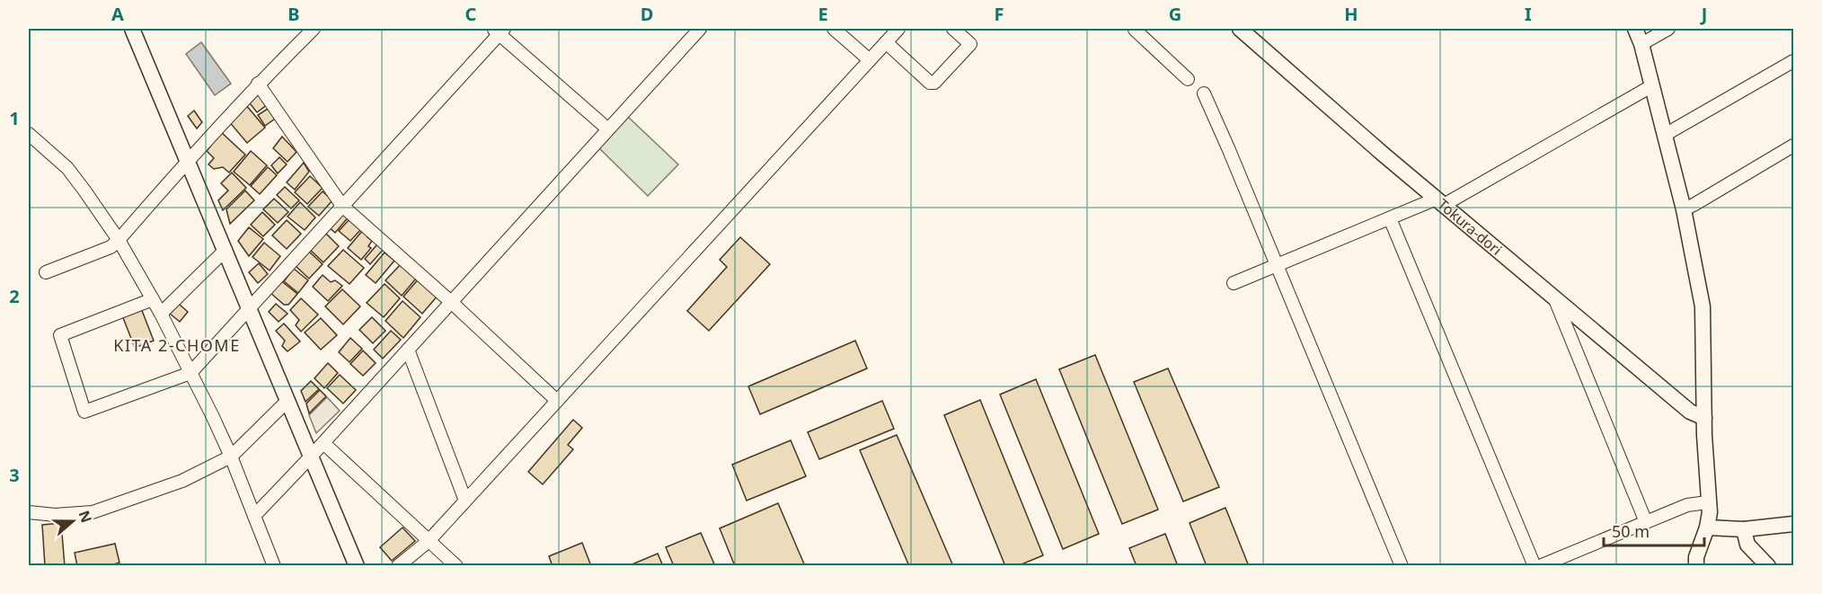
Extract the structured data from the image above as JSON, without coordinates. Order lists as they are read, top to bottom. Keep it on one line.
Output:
{"streets":{"street":["Tokura-dori"]},"districts":["KITA 2-CHOME"],"scale_bar":"50 m","north":"right","grid":{"columns":["A","B","C","D","E","F","G","H","I","J"],"rows":["1","2","3"]}}
